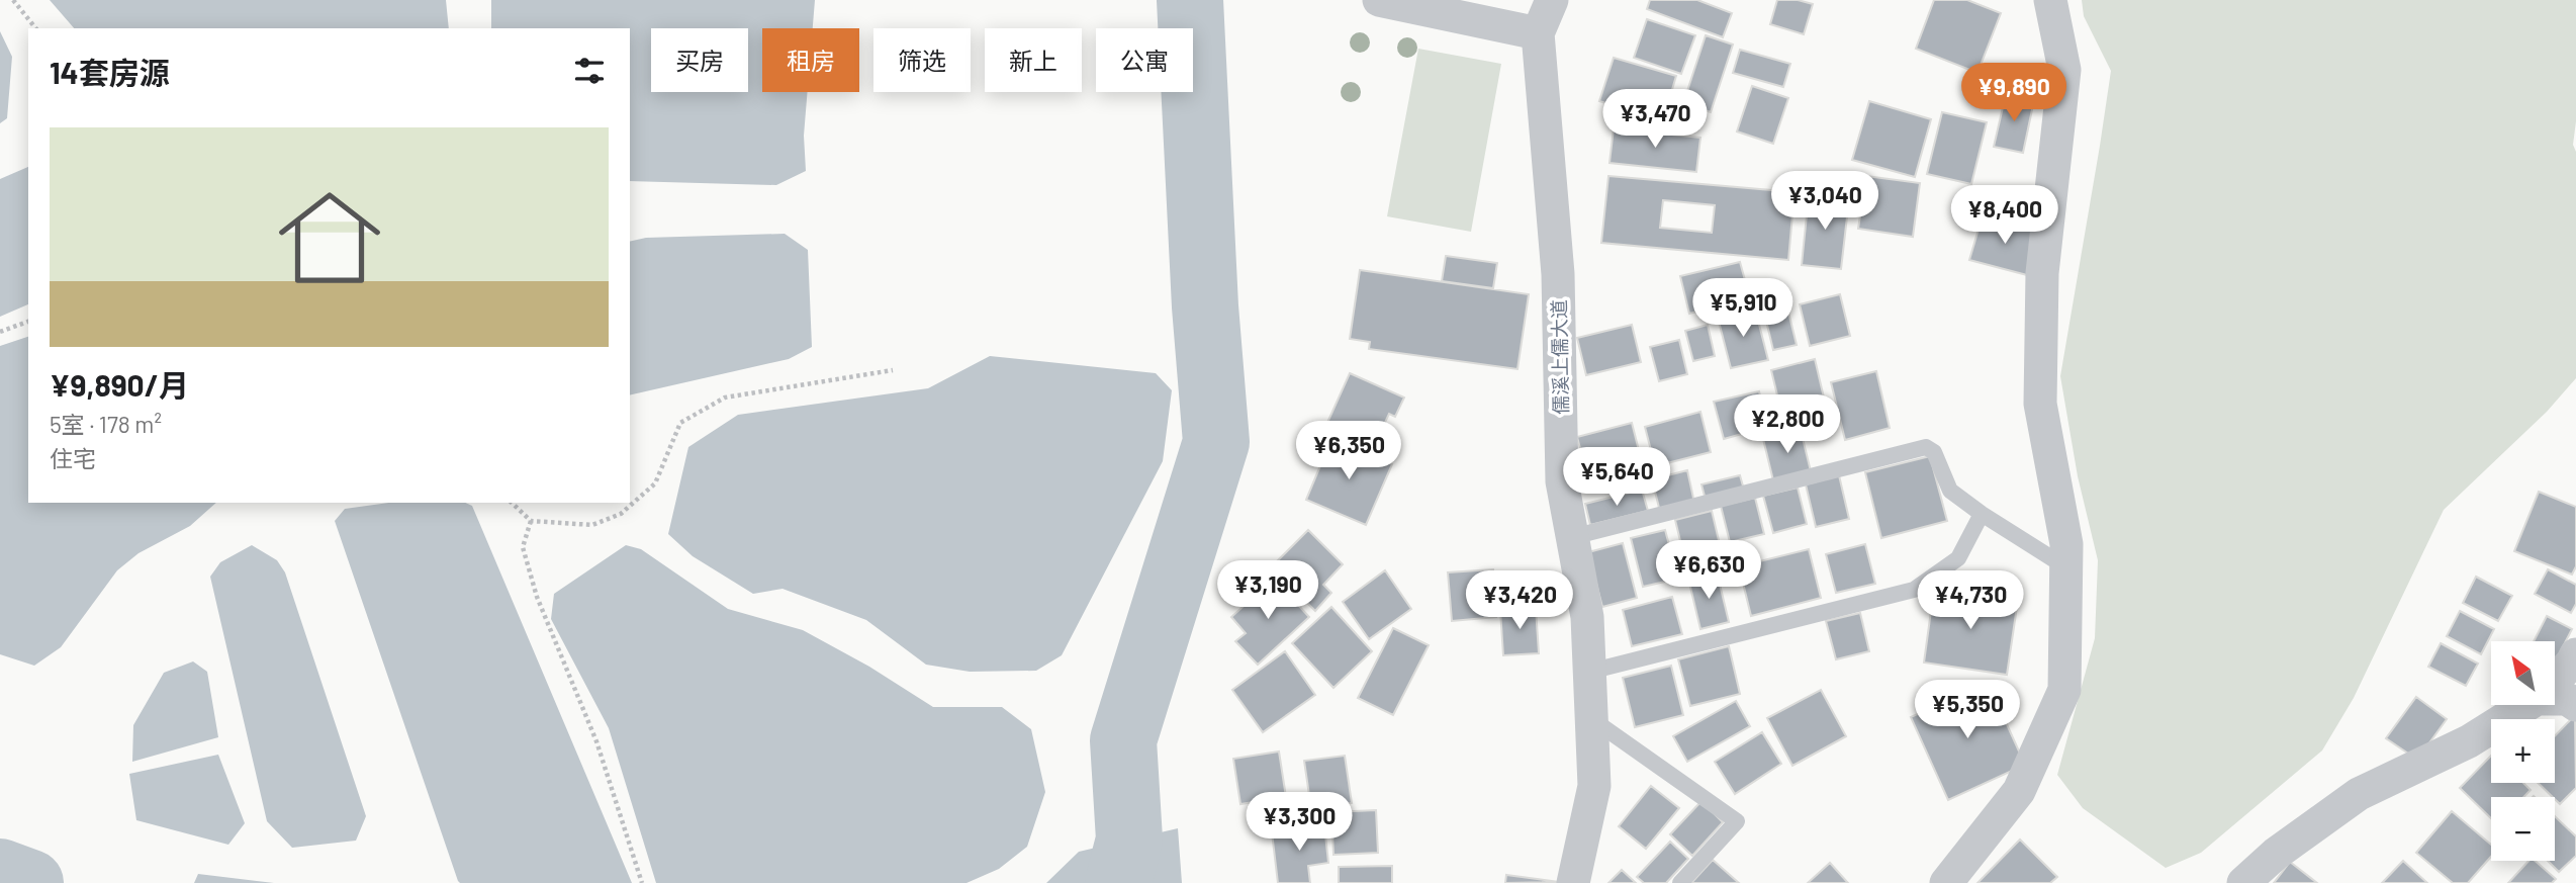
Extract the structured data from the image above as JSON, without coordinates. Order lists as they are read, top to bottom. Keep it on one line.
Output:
{"streets":{"street":["儒溪上儒大道"]},"north":"top left","page":{"chip":["买房","租房","筛选","新上","公寓"],"heading":"14套房源","price":["¥9,890","¥3,470","¥3,040","¥8,400","¥5,910","¥2,800","¥6,350","¥5,640","¥6,630","¥3,190","¥3,420","¥4,730","¥5,350","¥3,300"],"list":[{"name":"¥9,890/月","note":"5室 · 178 m² · 住宅"}],"map_buttons":["+","−"]}}
